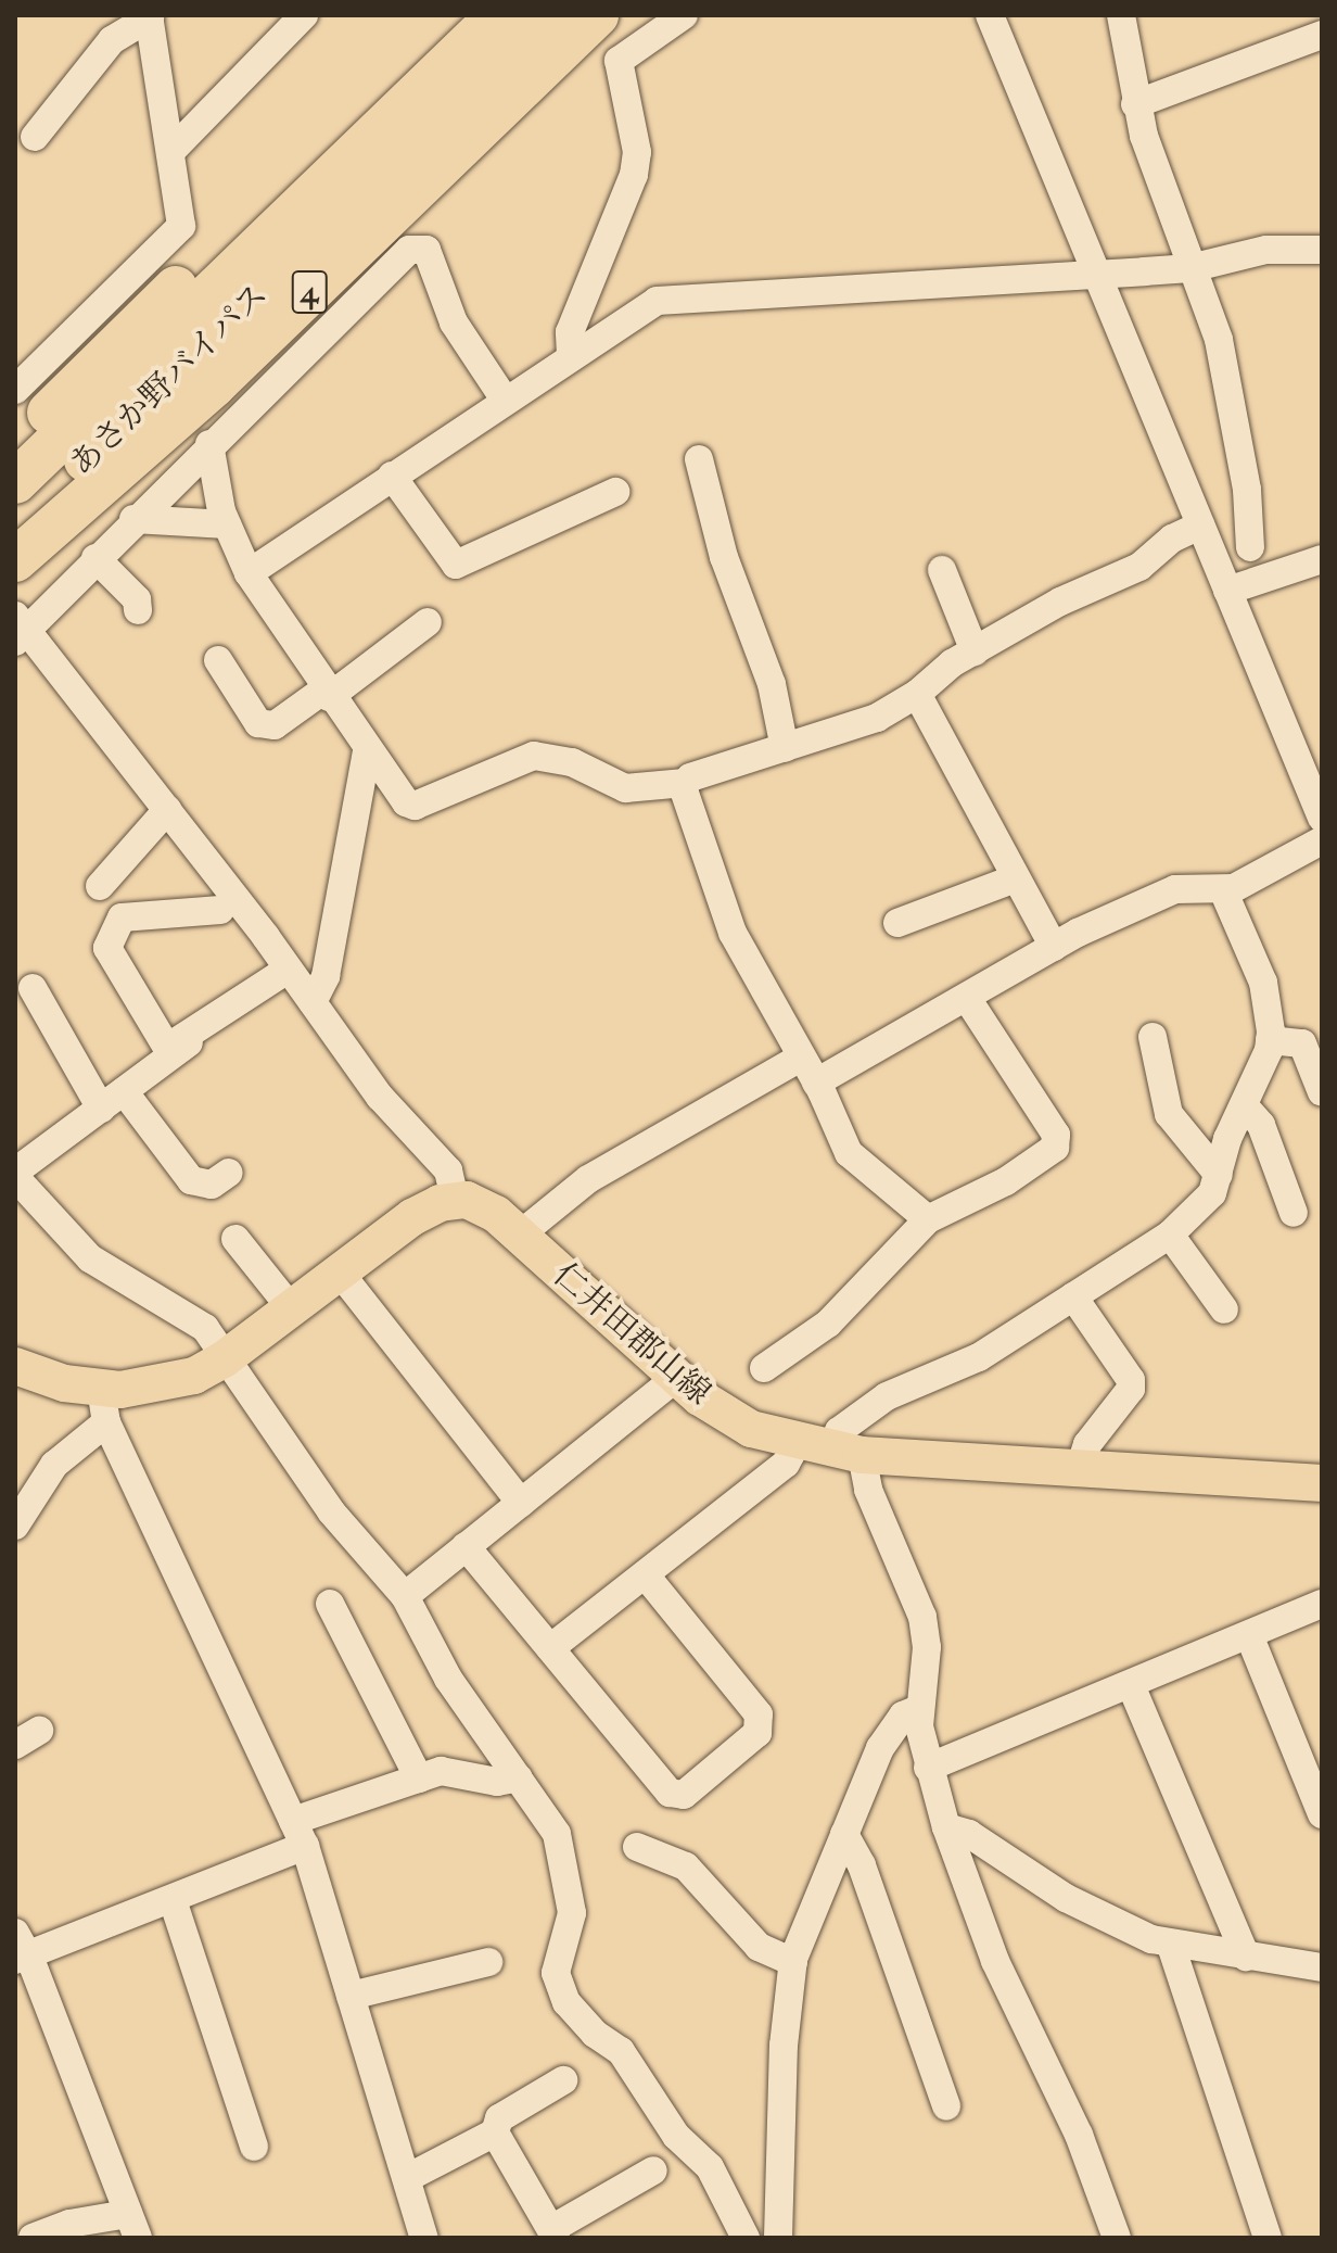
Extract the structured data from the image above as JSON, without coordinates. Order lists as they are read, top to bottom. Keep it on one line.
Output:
{"streets":{"highway":["4","あさか野バイパス"],"main road":["仁井田郡山線"]}}
